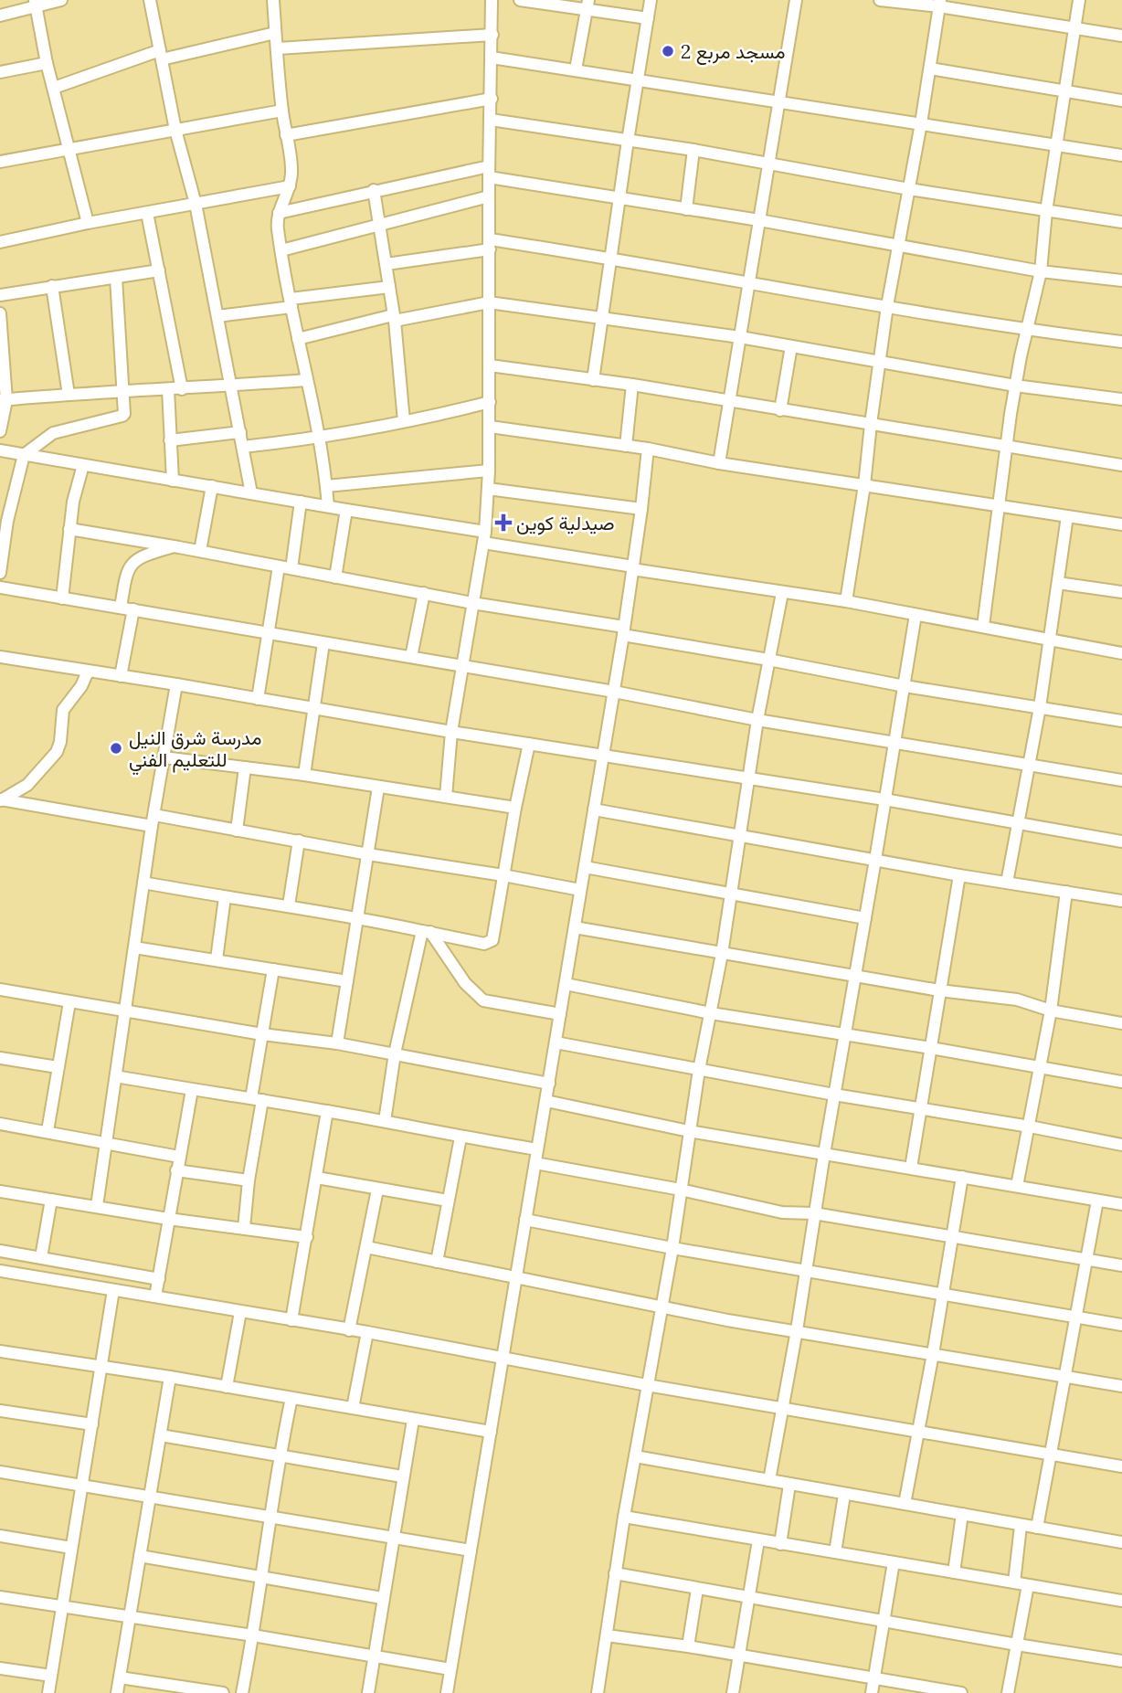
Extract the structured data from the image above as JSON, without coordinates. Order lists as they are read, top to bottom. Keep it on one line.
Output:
{"places":{"other":["مسجد مربع 2","مدرسة شرق النيل للتعليم الفني"],"health":["صيدلية كوين"]}}
